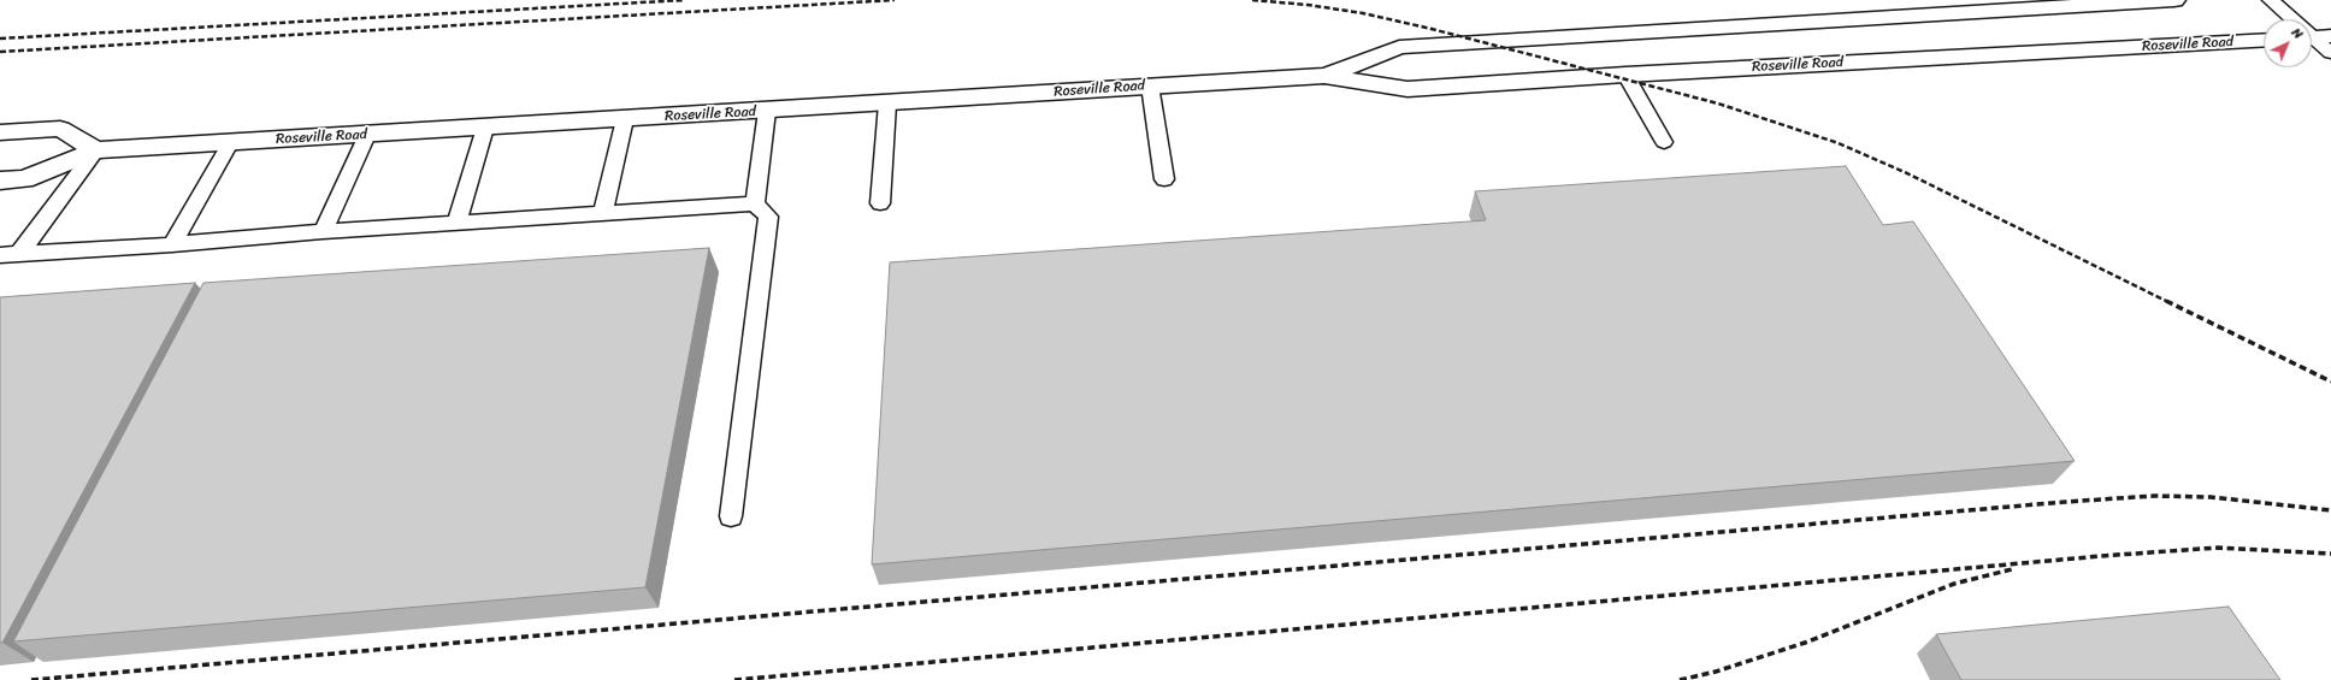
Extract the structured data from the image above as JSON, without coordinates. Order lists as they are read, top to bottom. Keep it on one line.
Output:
{"streets":{"main road":["Roseville Road"]},"north":"top right"}
